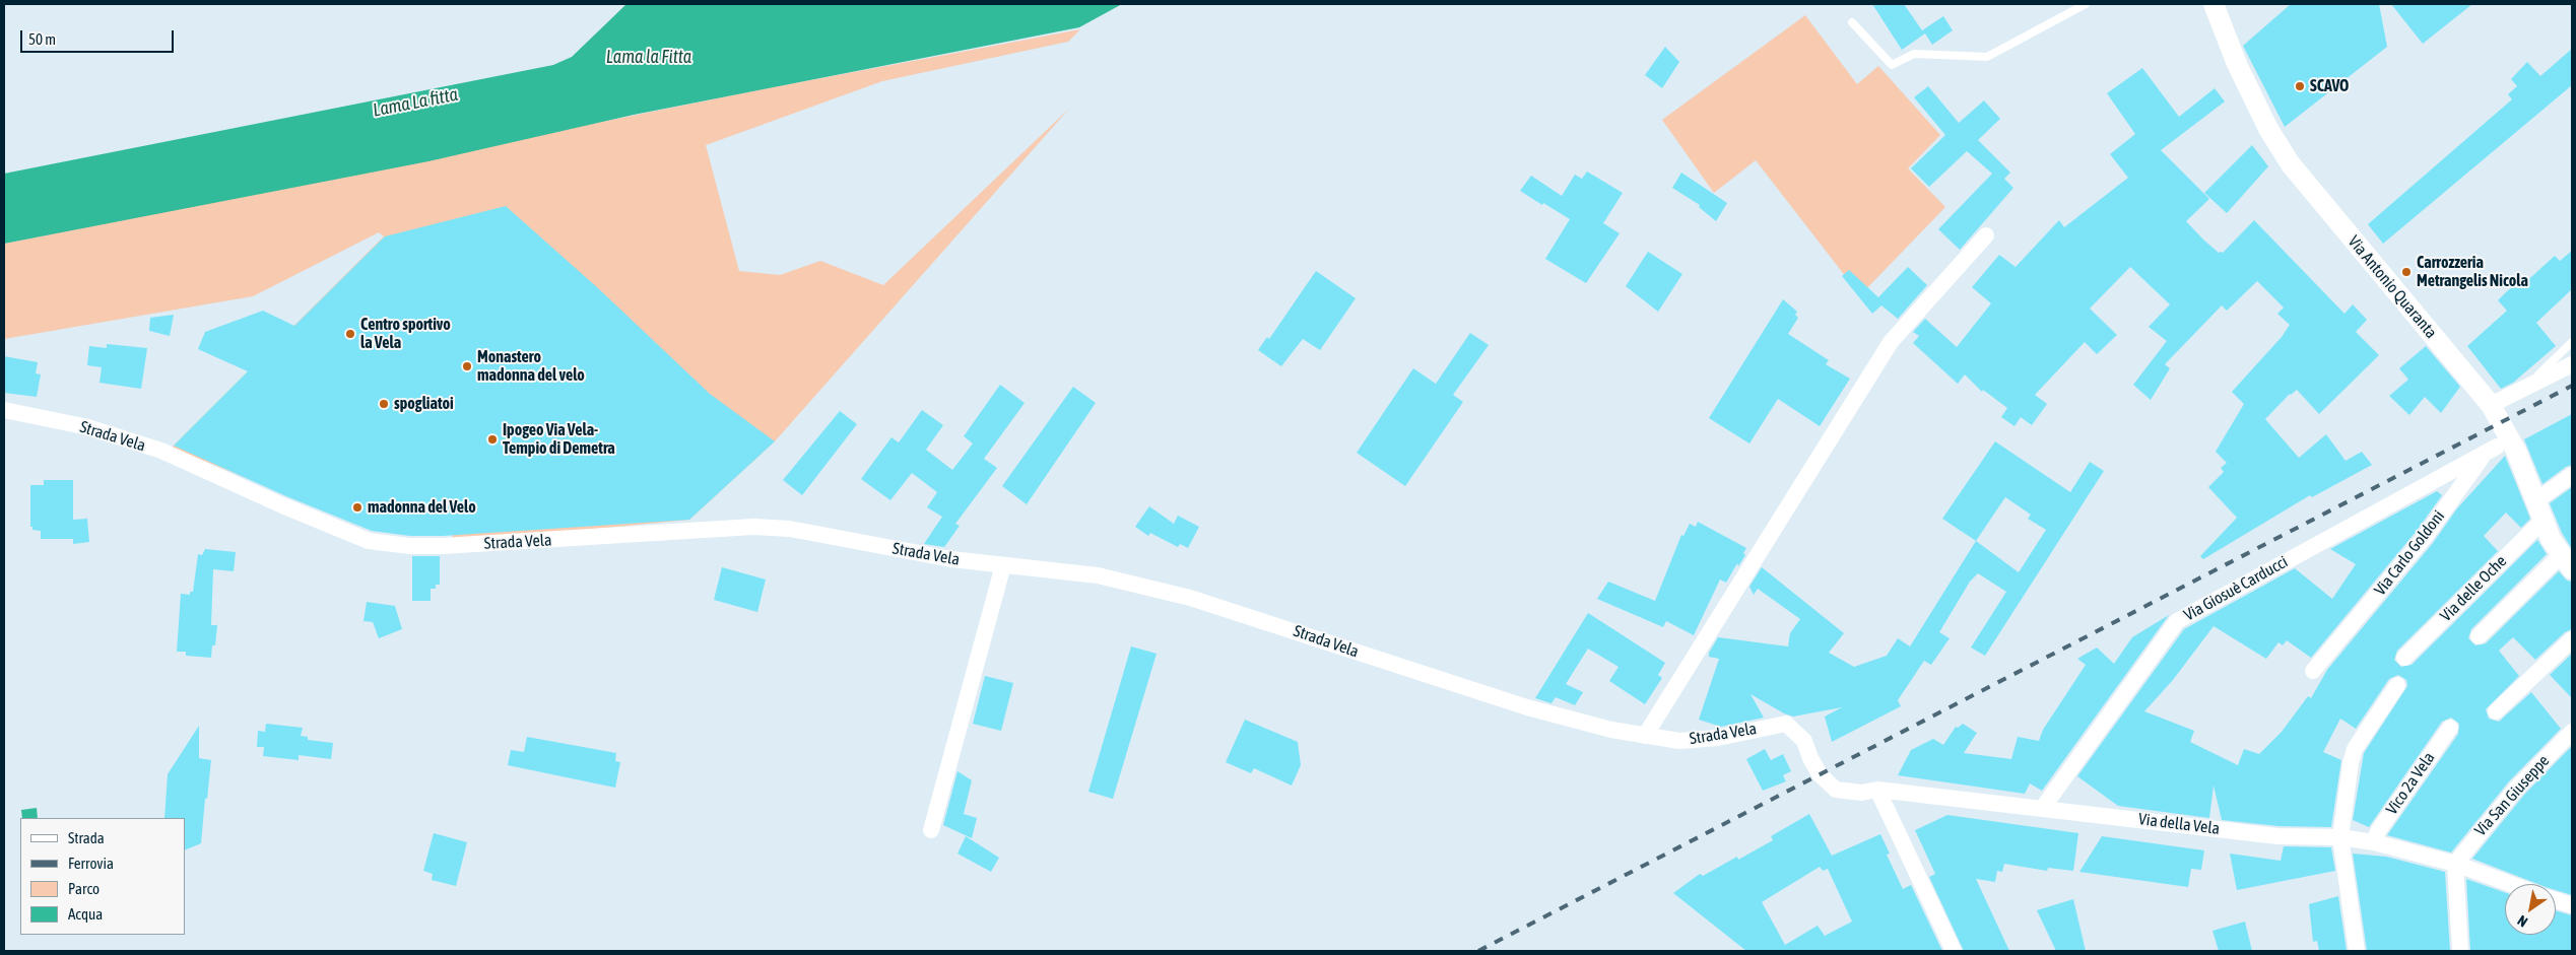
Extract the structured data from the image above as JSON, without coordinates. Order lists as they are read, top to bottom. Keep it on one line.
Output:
{"streets":{"street":["Via Antonio Quaranta","Strada Vela","Via Carlo Goldoni","Via Giosuè Carducci","Via delle Oche","Vico 2a Vela","Via San Giuseppe","Via della Vela"]},"crossings":[["Via Antonio Quaranta","Via Carlo Goldoni"],["Via Antonio Quaranta","Via Giosuè Carducci"],["Via Antonio Quaranta","Via delle Oche"],["Strada Vela","Via della Vela"],["Via Carlo Goldoni","Via Giosuè Carducci"],["Via Giosuè Carducci","Via della Vela"],["Vico 2a Vela","Via della Vela"],["Via San Giuseppe","Via della Vela"]],"water":["Lama la Fitta","Lama La fitta"],"places":["SCAVO","Carrozzeria Metrangelis Nicola","Centro sportivo la Vela","Monastero madonna del velo","spogliatoi","Ipogeo Via Vela- Tempio di Demetra","madonna del Velo"],"legend":["Strada","Ferrovia","Parco","Acqua"],"scale_bar":"50 m","north":"bottom left"}
